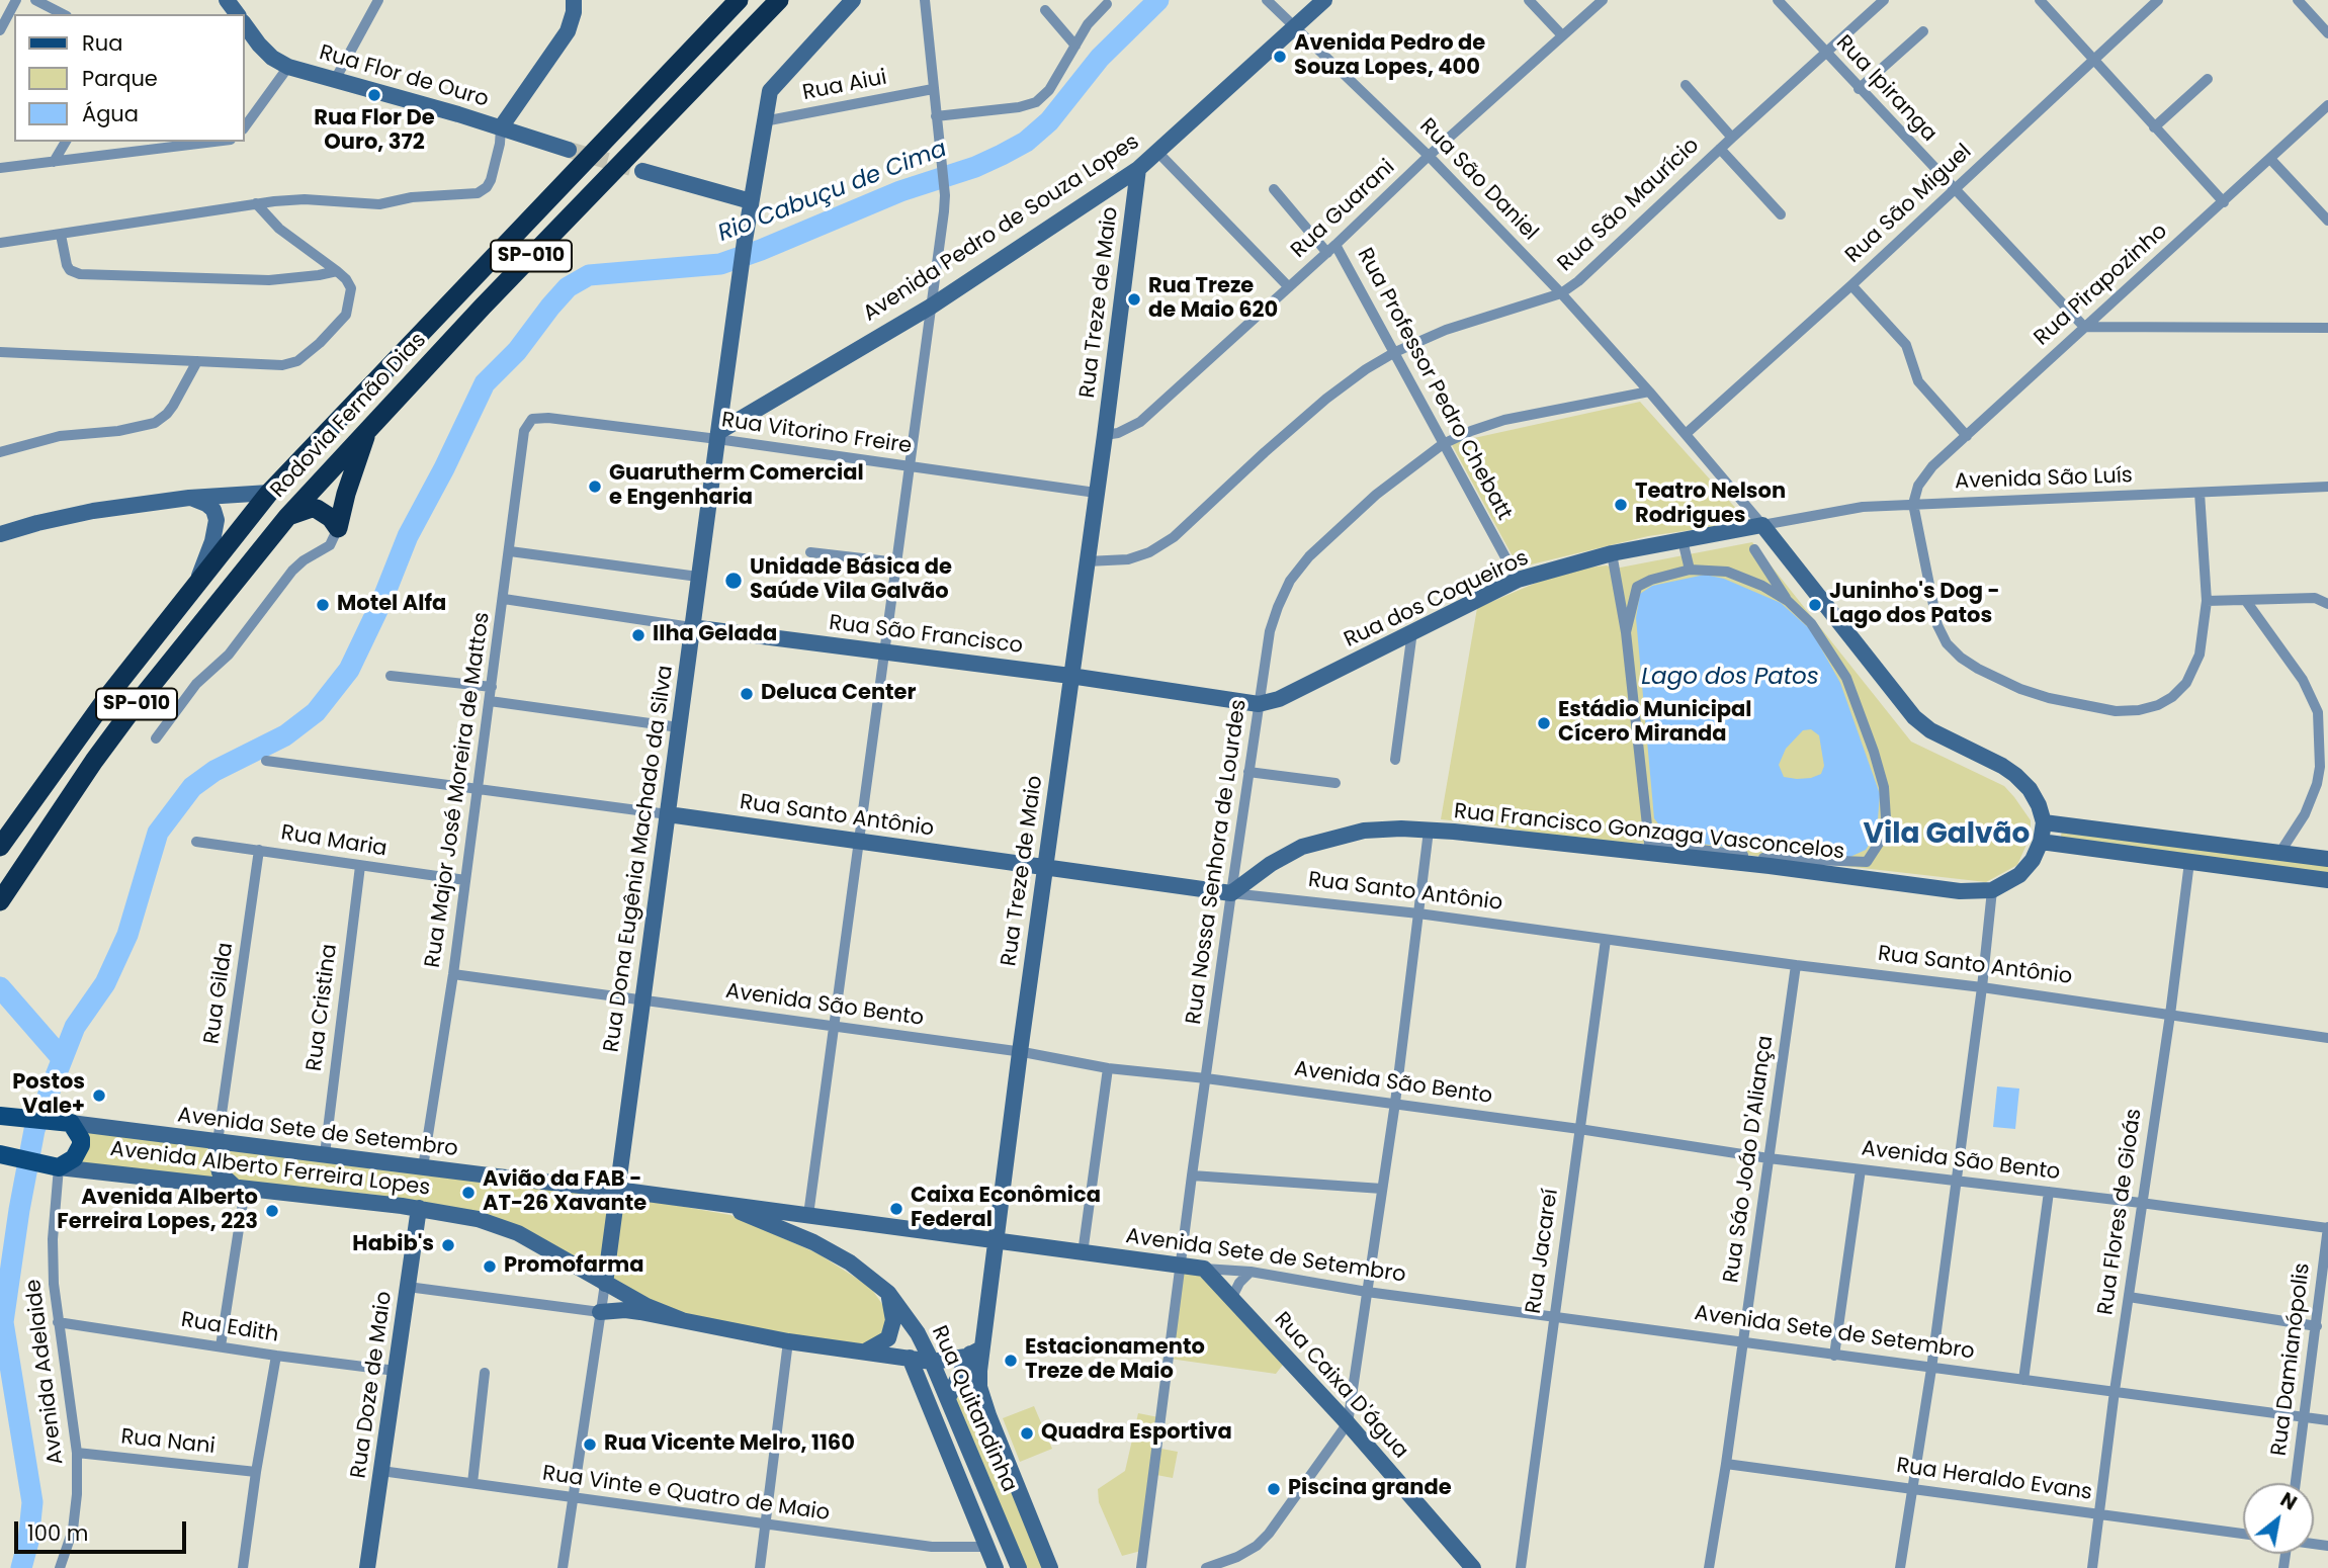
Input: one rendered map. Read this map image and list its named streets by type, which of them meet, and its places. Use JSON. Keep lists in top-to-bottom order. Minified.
{"streets":{"highway":["SP-010","Rodovia Fernão Dias"],"main road":["Avenida Alberto Ferreira Lopes"],"street":["Rua Flor de Ouro","Rua Aiui","Rua Ipiranga","Rua São Daniel","Rua São Miguel","Rua São Maurício","Rua Guarani","Avenida Pedro de Souza Lopes","Rua Pirapozinho","Rua Treze de Maio","Rua Professor Pedro Chebatt","Rua Vitorino Freire","Avenida São Luís","Rua dos Coqueiros","Rua São Francisco","Rua Major José Moreira de Mattos","Rua Santo Antônio","Rua Francisco Gonzaga Vasconcelos","Rua Maria","Rua Dona Eugênia Machado da Silva","Rua Nossa Senhora de Lourdes","Rua Gilda","Avenida São Bento","Rua Cristina","Avenida Sete de Setembro","Rua Sáo Joáo D'Aliança","Rua Flores de Gioás","Rua Jacareí","Rua Edith","Rua Damianópolis","Avenida Adelaide","Rua Doze de Maio","Rua Caixa D'água","Rua Quitandinha","Rua Nani","Rua Heraldo Evans","Rua Vinte e Quatro de Maio"]},"crossings":[["Rua Aiui","Rua Dona Eugênia Machado da Silva"],["Rua Ipiranga","Rua São Miguel"],["Rua Ipiranga","Rua São Maurício"],["Rua Ipiranga","Rua Pirapozinho"],["Rua São Daniel","Rua São Miguel"],["Rua São Daniel","Rua São Maurício"],["Rua São Daniel","Rua Guarani"],["Rua São Daniel","Avenida Pedro de Souza Lopes"],["Rua São Daniel","Avenida São Luís"],["Rua São Daniel","Rua dos Coqueiros"],["Rua São Daniel","Rua Nossa Senhora de Lourdes"],["Rua São Maurício","Rua Treze de Maio"],["Rua São Maurício","Rua Professor Pedro Chebatt"],["Rua Guarani","Rua Treze de Maio"],["Rua Guarani","Rua Professor Pedro Chebatt"],["Avenida Pedro de Souza Lopes","Rua Treze de Maio"],["Avenida Pedro de Souza Lopes","Rua Vitorino Freire"],["Avenida Pedro de Souza Lopes","Rua Dona Eugênia Machado da Silva"],["Rua Pirapozinho","Avenida São Luís"],["Rua Treze de Maio","Rua Vitorino Freire"],["Rua Treze de Maio","Rua São Francisco"],["Rua Treze de Maio","Rua Santo Antônio"],["Rua Treze de Maio","Avenida São Bento"],["Rua Treze de Maio","Avenida Sete de Setembro"],["Rua Professor Pedro Chebatt","Rua dos Coqueiros"],["Rua Professor Pedro Chebatt","Rua Nossa Senhora de Lourdes"],["Rua Vitorino Freire","Rua Major José Moreira de Mattos"],["Rua Vitorino Freire","Rua Dona Eugênia Machado da Silva"],["Avenida São Luís","Rua dos Coqueiros"],["Rua dos Coqueiros","Rua São Francisco"],["Rua dos Coqueiros","Rua Nossa Senhora de Lourdes"],["Rua São Francisco","Rua Major José Moreira de Mattos"],["Rua São Francisco","Rua Dona Eugênia Machado da Silva"],["Rua São Francisco","Rua Nossa Senhora de Lourdes"],["Rua Major José Moreira de Mattos","Rua Santo Antônio"],["Rua Major José Moreira de Mattos","Rua Maria"],["Rua Major José Moreira de Mattos","Avenida São Bento"],["Rua Major José Moreira de Mattos","Avenida Sete de Setembro"],["Rua Santo Antônio","Rua Francisco Gonzaga Vasconcelos"],["Rua Santo Antônio","Rua Dona Eugênia Machado da Silva"],["Rua Santo Antônio","Rua Nossa Senhora de Lourdes"],["Rua Santo Antônio","Rua Sáo Joáo D'Aliança"],["Rua Santo Antônio","Rua Flores de Gioás"],["Rua Santo Antônio","Rua Jacareí"],["Rua Francisco Gonzaga Vasconcelos","Rua Nossa Senhora de Lourdes"],["Rua Maria","Rua Gilda"],["Rua Maria","Rua Cristina"],["Rua Dona Eugênia Machado da Silva","Avenida São Bento"],["Rua Dona Eugênia Machado da Silva","Avenida Sete de Setembro"],["Rua Dona Eugênia Machado da Silva","Avenida Alberto Ferreira Lopes"],["Rua Nossa Senhora de Lourdes","Avenida São Bento"],["Rua Nossa Senhora de Lourdes","Avenida Sete de Setembro"],["Rua Gilda","Avenida Sete de Setembro"],["Avenida São Bento","Rua Sáo Joáo D'Aliança"],["Avenida São Bento","Rua Flores de Gioás"],["Avenida São Bento","Rua Jacareí"],["Avenida São Bento","Rua Damianópolis"],["Rua Cristina","Avenida Sete de Setembro"],["Avenida Sete de Setembro","Rua Sáo Joáo D'Aliança"],["Avenida Sete de Setembro","Rua Flores de Gioás"],["Avenida Sete de Setembro","Rua Jacareí"],["Avenida Sete de Setembro","Rua Damianópolis"],["Avenida Sete de Setembro","Rua Caixa D'água"],["Avenida Sete de Setembro","Rua Quitandinha"],["Rua Sáo Joáo D'Aliança","Rua Heraldo Evans"],["Avenida Alberto Ferreira Lopes","Avenida Adelaide"],["Avenida Alberto Ferreira Lopes","Rua Doze de Maio"],["Rua Flores de Gioás","Rua Heraldo Evans"],["Rua Edith","Avenida Adelaide"],["Rua Edith","Rua Doze de Maio"],["Avenida Adelaide","Rua Nani"],["Rua Doze de Maio","Rua Vinte e Quatro de Maio"],["Rua Quitandinha","Rua Vinte e Quatro de Maio"]],"districts":["Vila Galvão"],"water":["Rio Cabuçu de Cima","Lago dos Patos"],"places":["Avenida Pedro de Souza Lopes, 400","Rua Flor De Ouro, 372","Rua Treze de Maio 620","Guarutherm Comercial e Engenharia","Teatro Nelson Rodrigues","Unidade Básica de Saúde Vila Galvão","Motel Alfa","Juninho's Dog - Lago dos Patos","Ilha Gelada","Deluca Center","Estádio Municipal Cícero Miranda","Postos Vale+","Avião da FAB - AT-26 Xavante","Caixa Econômica Federal","Avenida Alberto Ferreira Lopes, 223","Habib's","Promofarma","Estacionamento Treze de Maio","Quadra Esportiva","Rua Vicente Melro, 1160","Piscina grande"],"legend":["Rua","Parque","Água"],"scale_bar":"100 m","north":"top right"}
